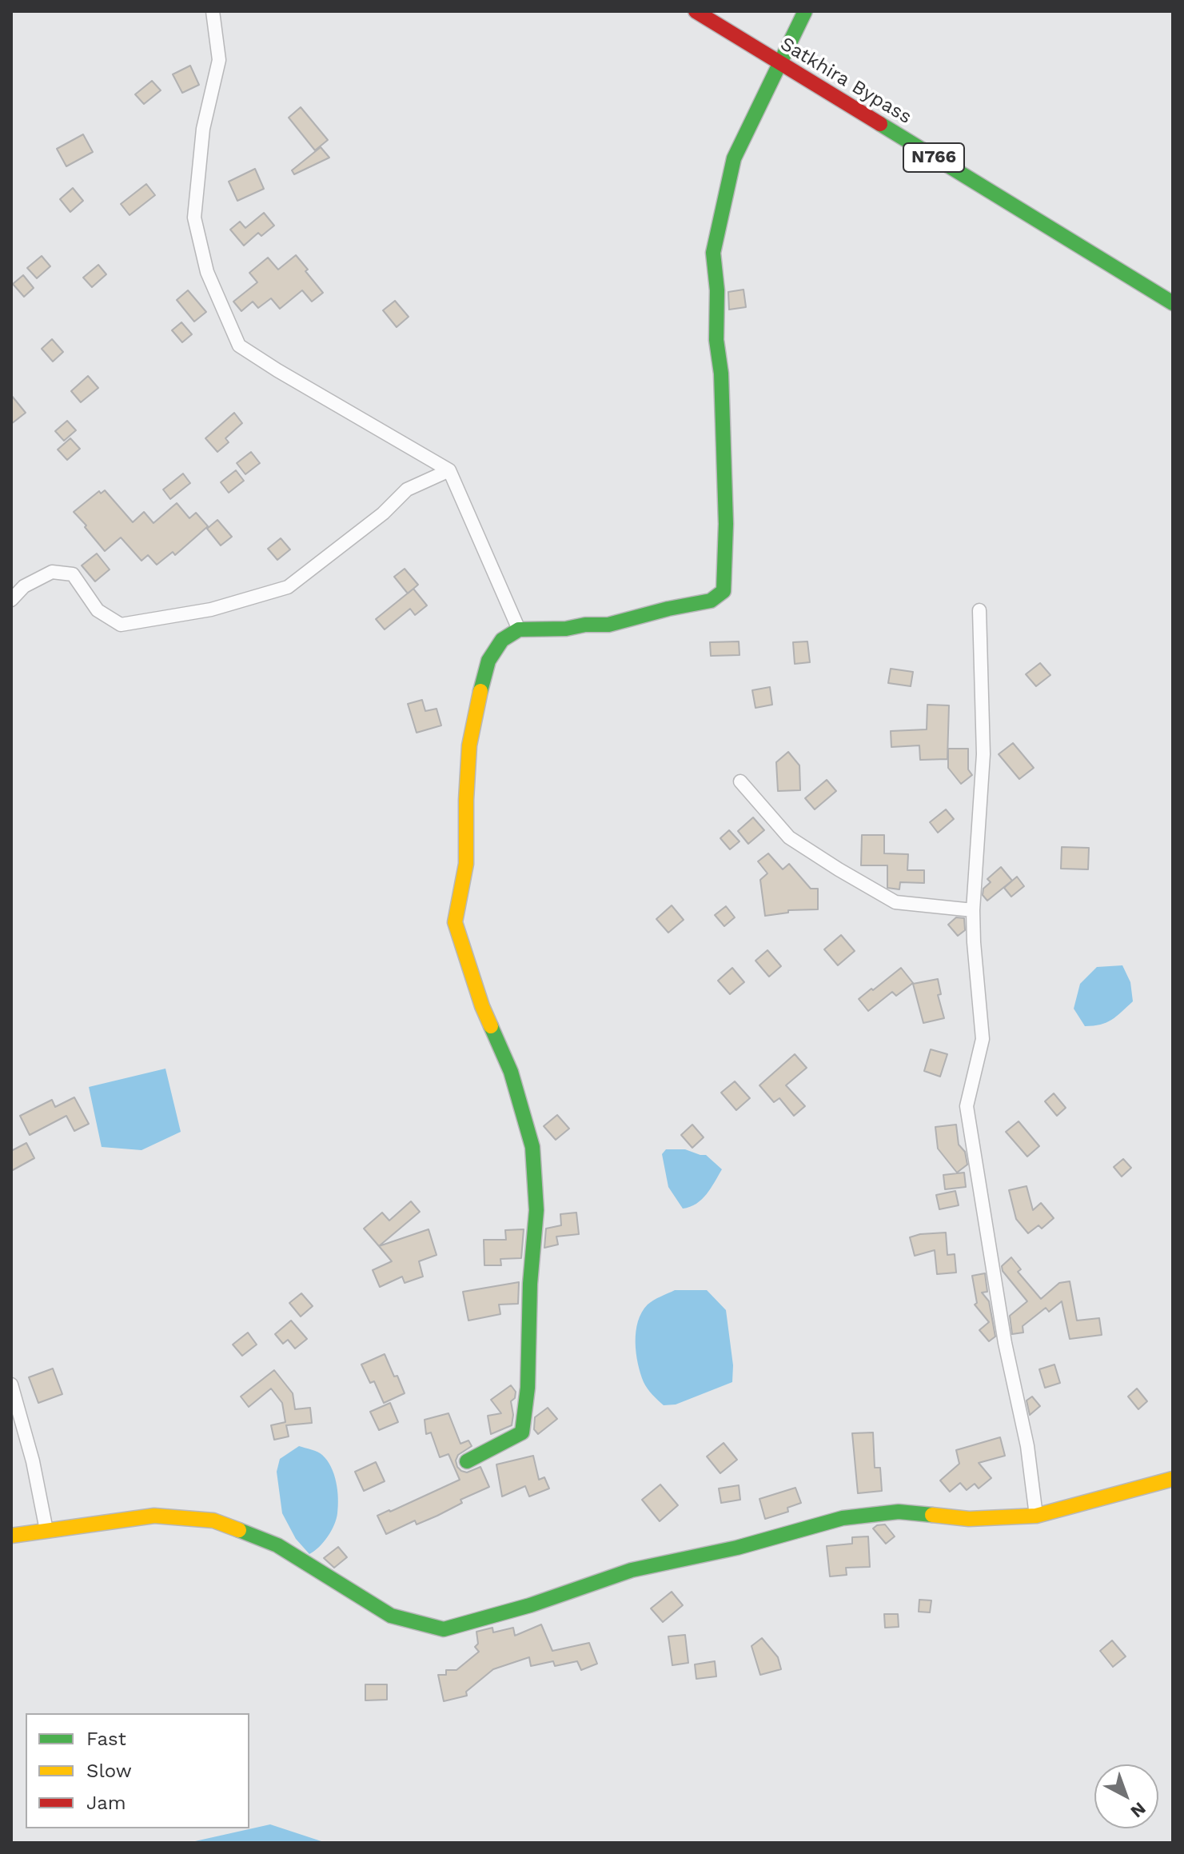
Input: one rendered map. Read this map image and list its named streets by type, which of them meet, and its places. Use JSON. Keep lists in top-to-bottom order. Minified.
{"streets":{"main road":["Satkhira Bypass","N766"]},"legend":["Fast","Slow","Jam"],"north":"bottom right"}
